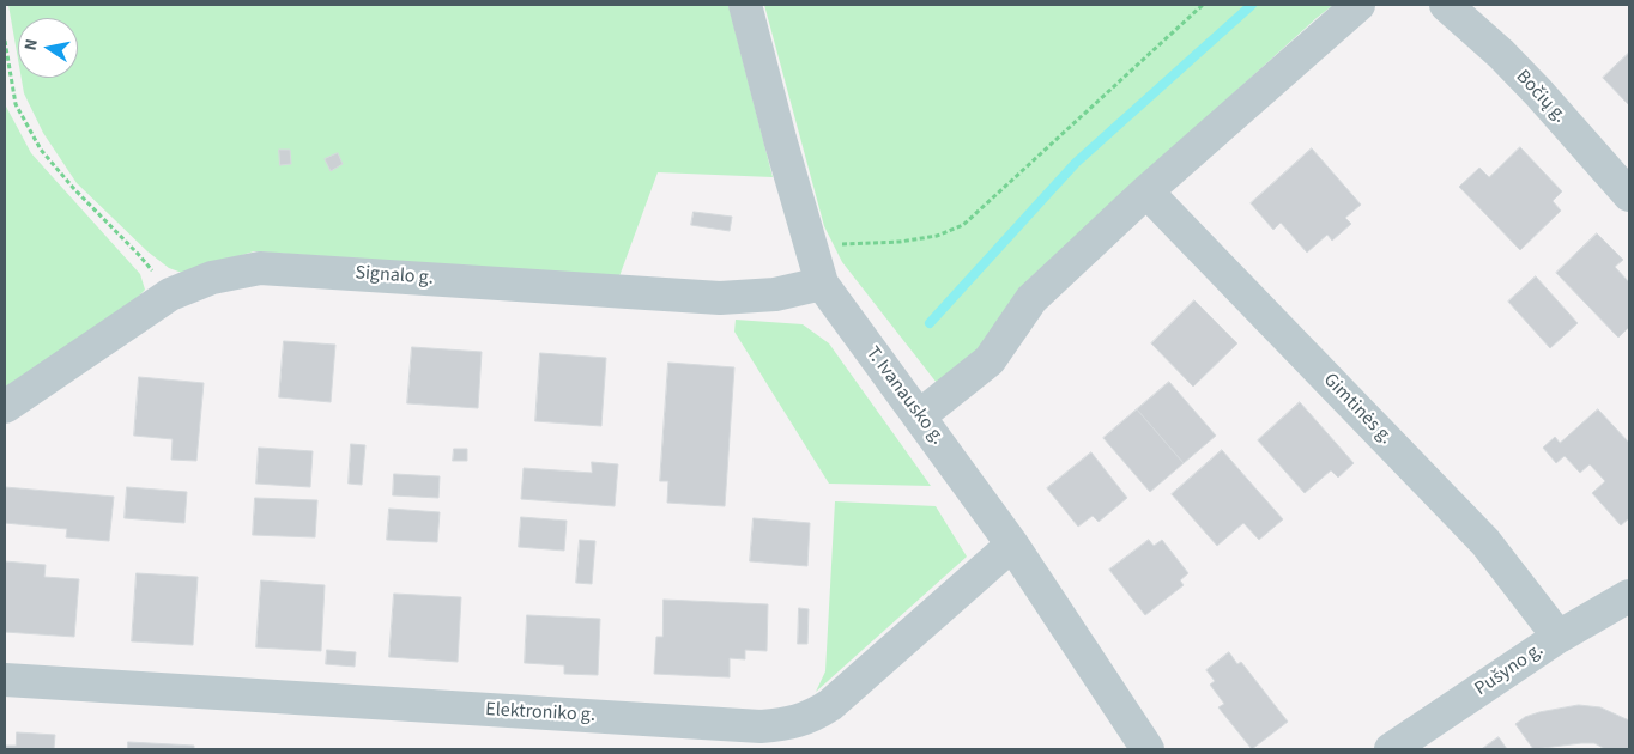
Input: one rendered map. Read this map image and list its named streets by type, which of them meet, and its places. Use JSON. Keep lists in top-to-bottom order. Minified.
{"streets":{"street":["Bočių g.","Signalo g.","T. Ivanausko g.","Gimtinės g.","Pušyno g.","Elektroniko g."]},"crossings":[["Signalo g.","T. Ivanausko g."],["T. Ivanausko g.","Elektroniko g."],["Gimtinės g.","Pušyno g."]],"north":"left"}
